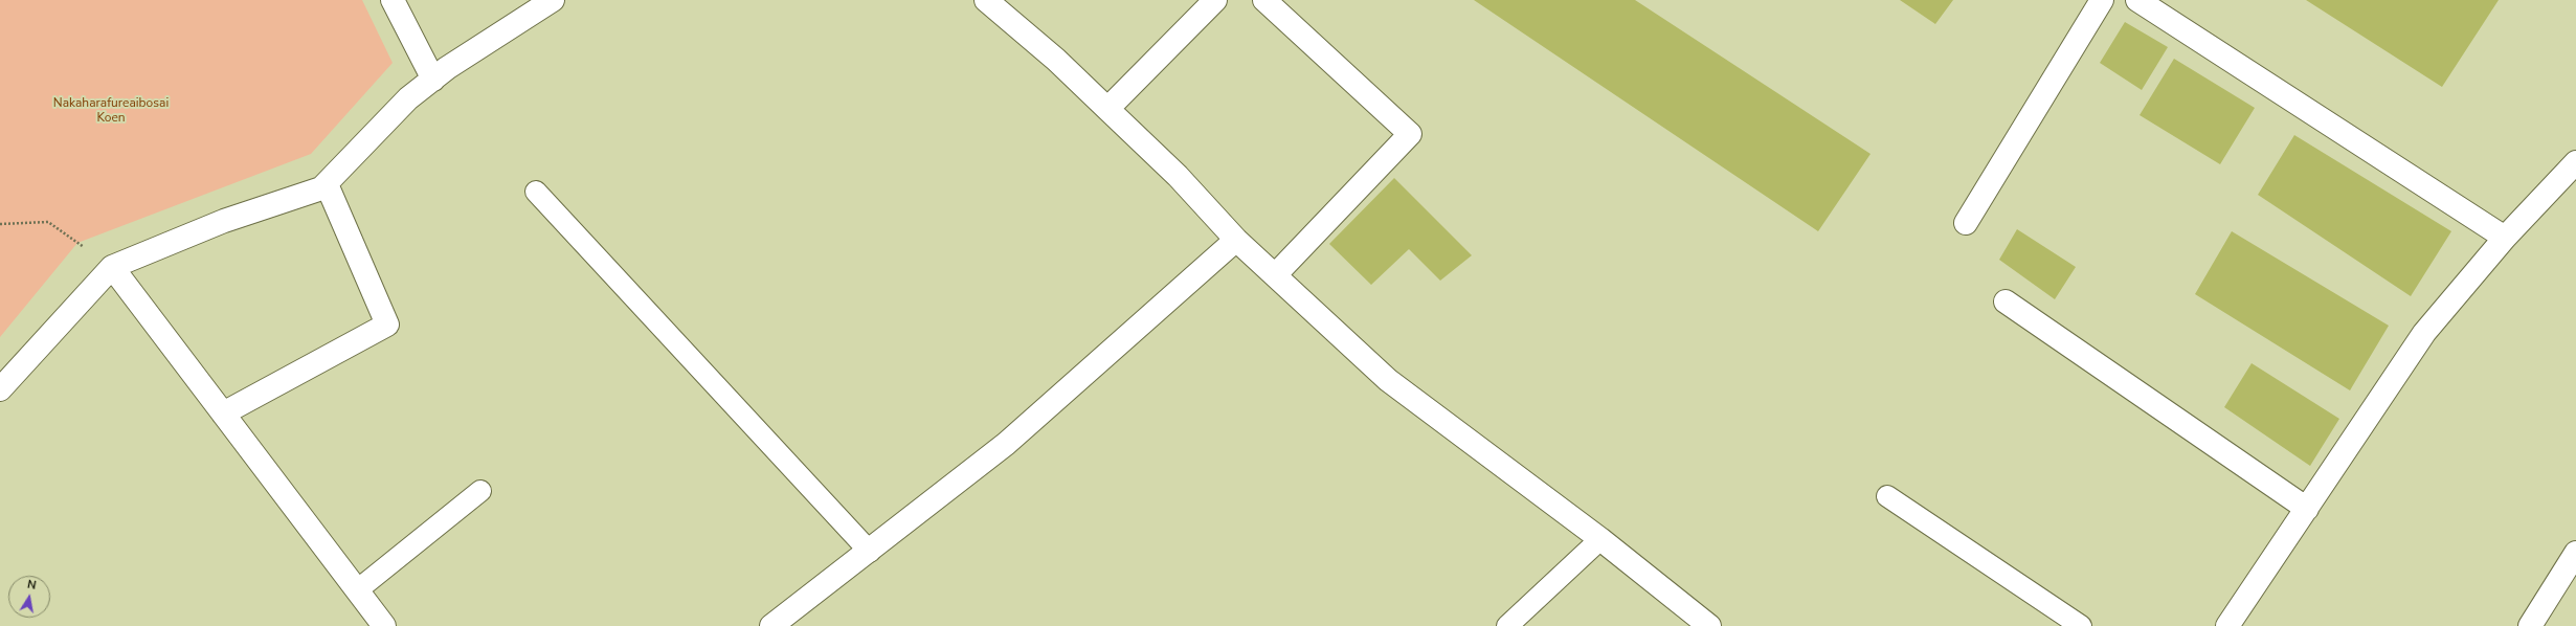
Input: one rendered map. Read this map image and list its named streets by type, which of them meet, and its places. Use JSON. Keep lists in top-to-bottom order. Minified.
{"parks":["Nakaharafureaibosai Koen"],"north":"top"}
